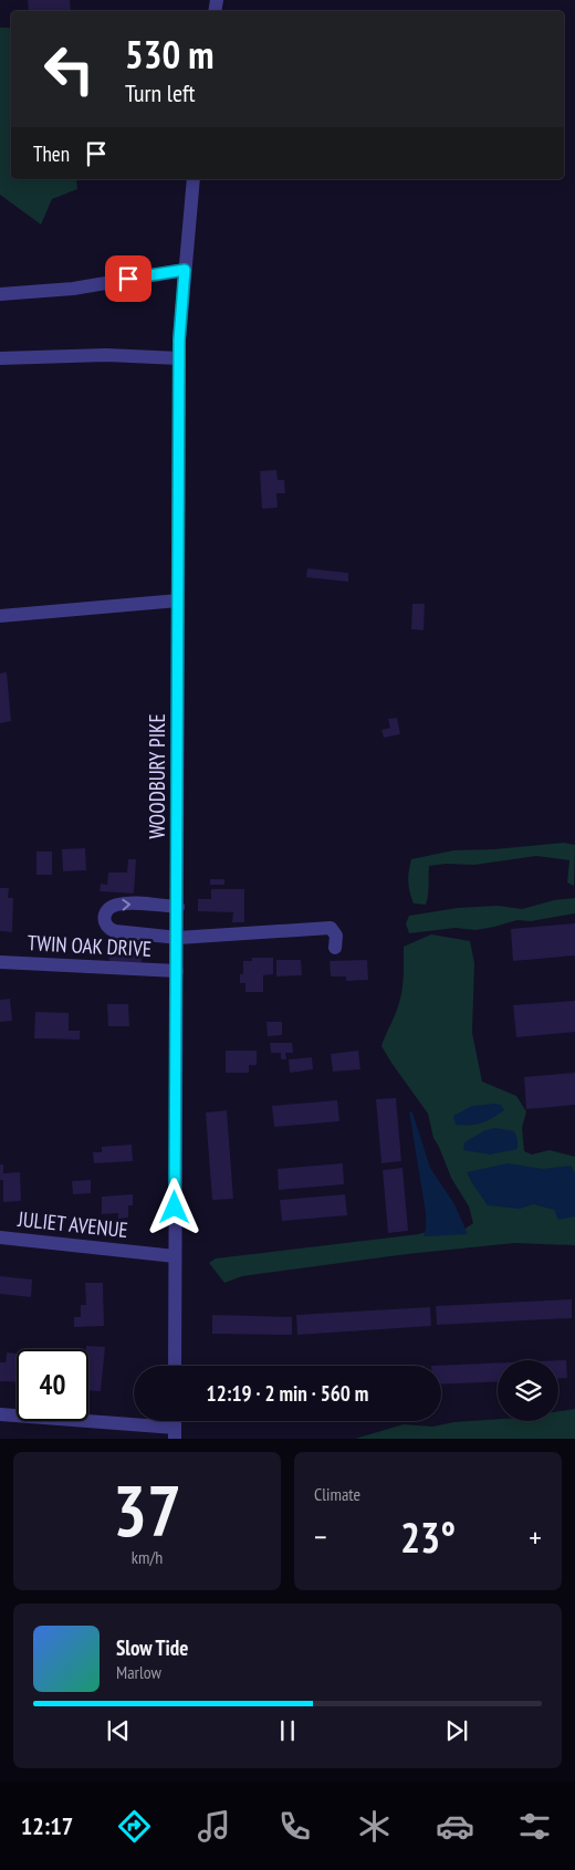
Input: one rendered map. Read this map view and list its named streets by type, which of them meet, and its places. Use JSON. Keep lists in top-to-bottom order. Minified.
{"streets":{"street":["WOODBURY PIKE","TWIN OAK DRIVE","JULIET AVENUE"]},"crossings":[["WOODBURY PIKE","TWIN OAK DRIVE"],["WOODBURY PIKE","JULIET AVENUE"]],"page":{"turn":["530 m","Turn left"],"then":"Then","limit":"40","trip":"12:19 · 2 min · 560 m","tile":[["37","km/h"],"Climate"],"heat":["−","23°","+"],"song":["Slow Tide","Marlow"],"tabs":"12:17"}}
